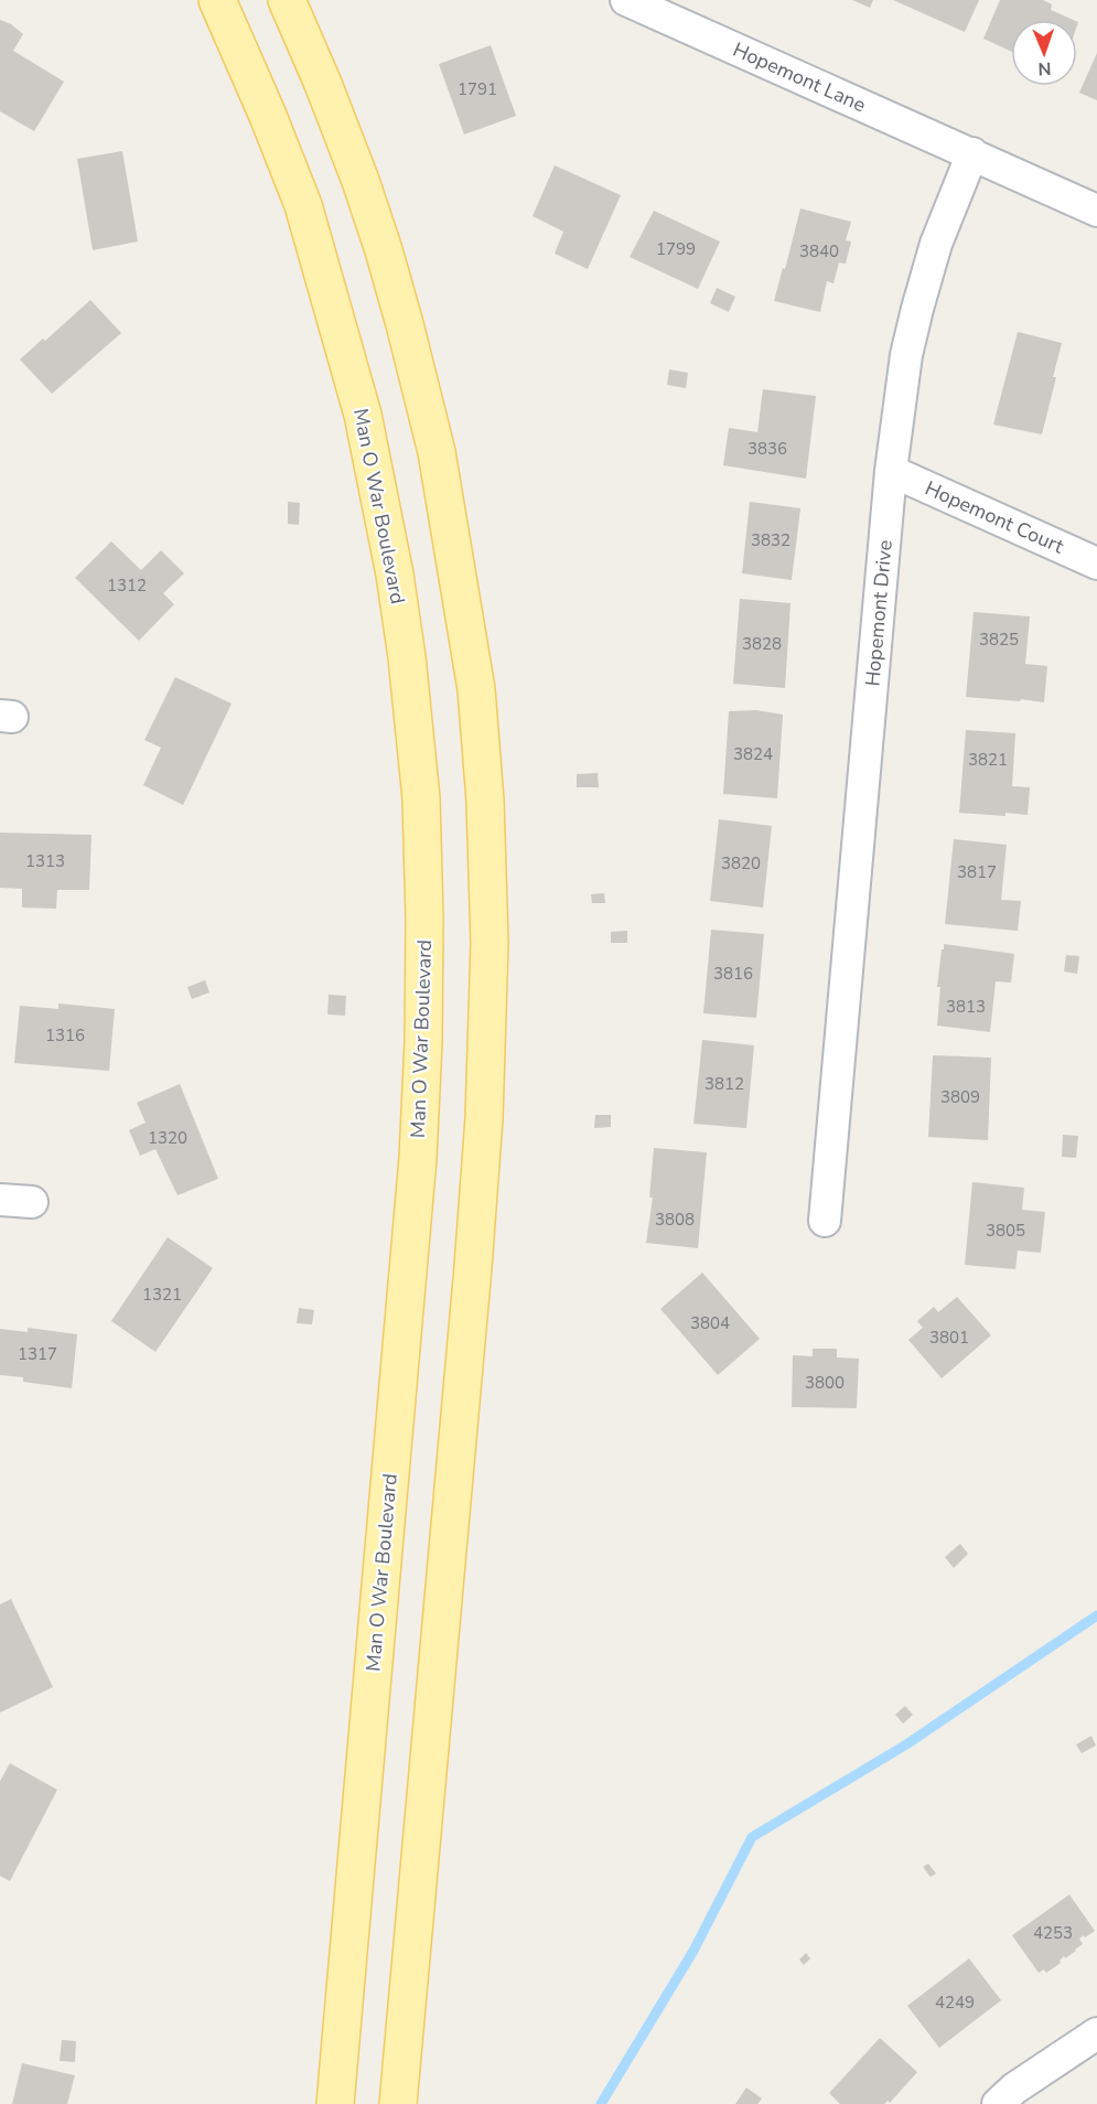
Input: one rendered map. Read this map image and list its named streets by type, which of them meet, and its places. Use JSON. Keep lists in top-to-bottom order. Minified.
{"streets":{"main road":["Man O War Boulevard"],"street":["Hopemont Lane","Hopemont Court","Hopemont Drive"]},"crossings":[["Hopemont Lane","Hopemont Drive"],["Hopemont Court","Hopemont Drive"]],"house_numbers":["1791","1799","3840","3836","3832","1312","3825","3828","3824","3821","1313","3820","3817","3816","3813","1316","3812","3809","1320","3808","3805","1321","3804","3801","1317","3800","4253","4249"],"north":"bottom"}
